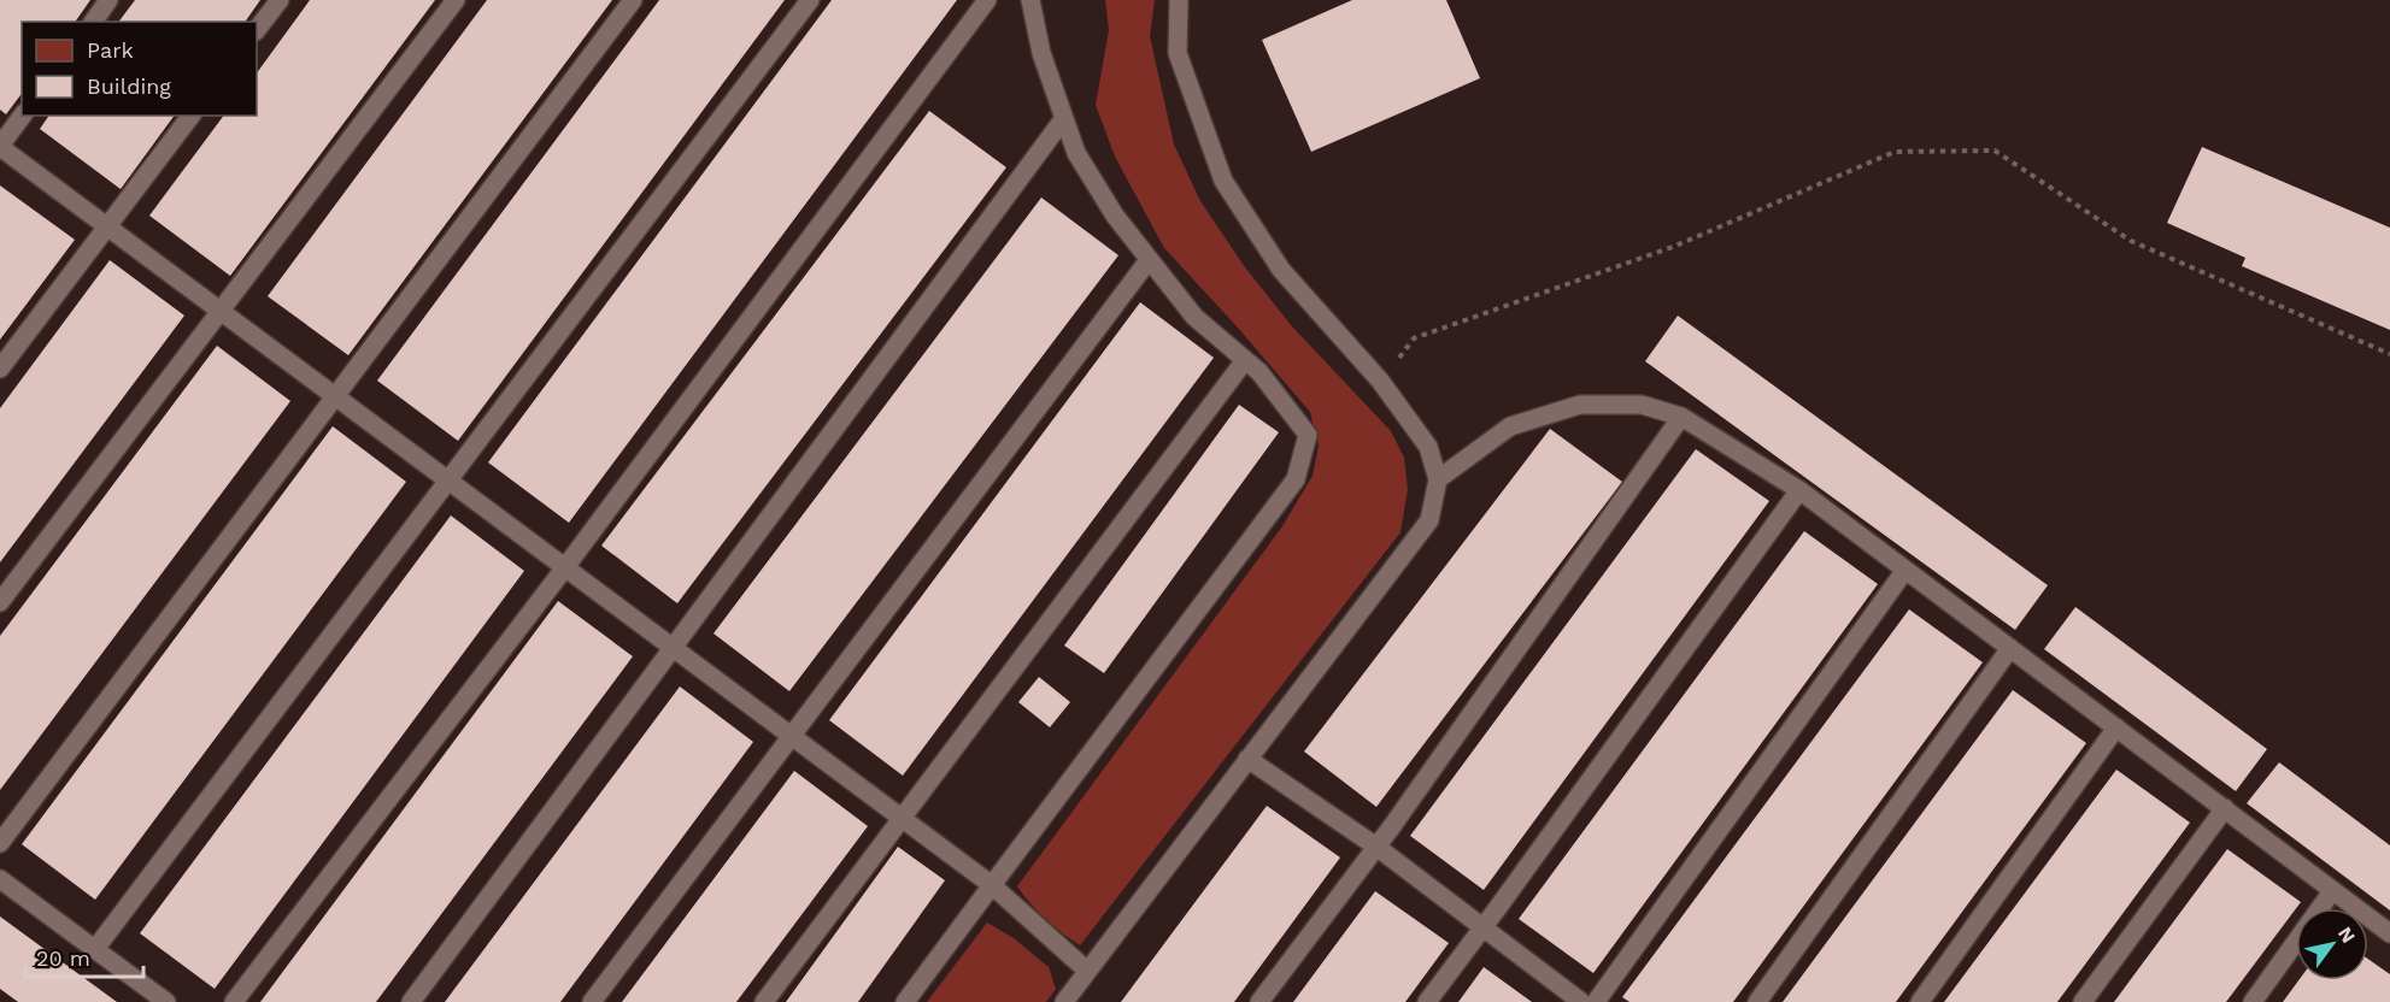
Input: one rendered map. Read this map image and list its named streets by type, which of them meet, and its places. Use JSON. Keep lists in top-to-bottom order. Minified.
{"legend":["Park","Building"],"scale_bar":"20 m","north":"top right"}
